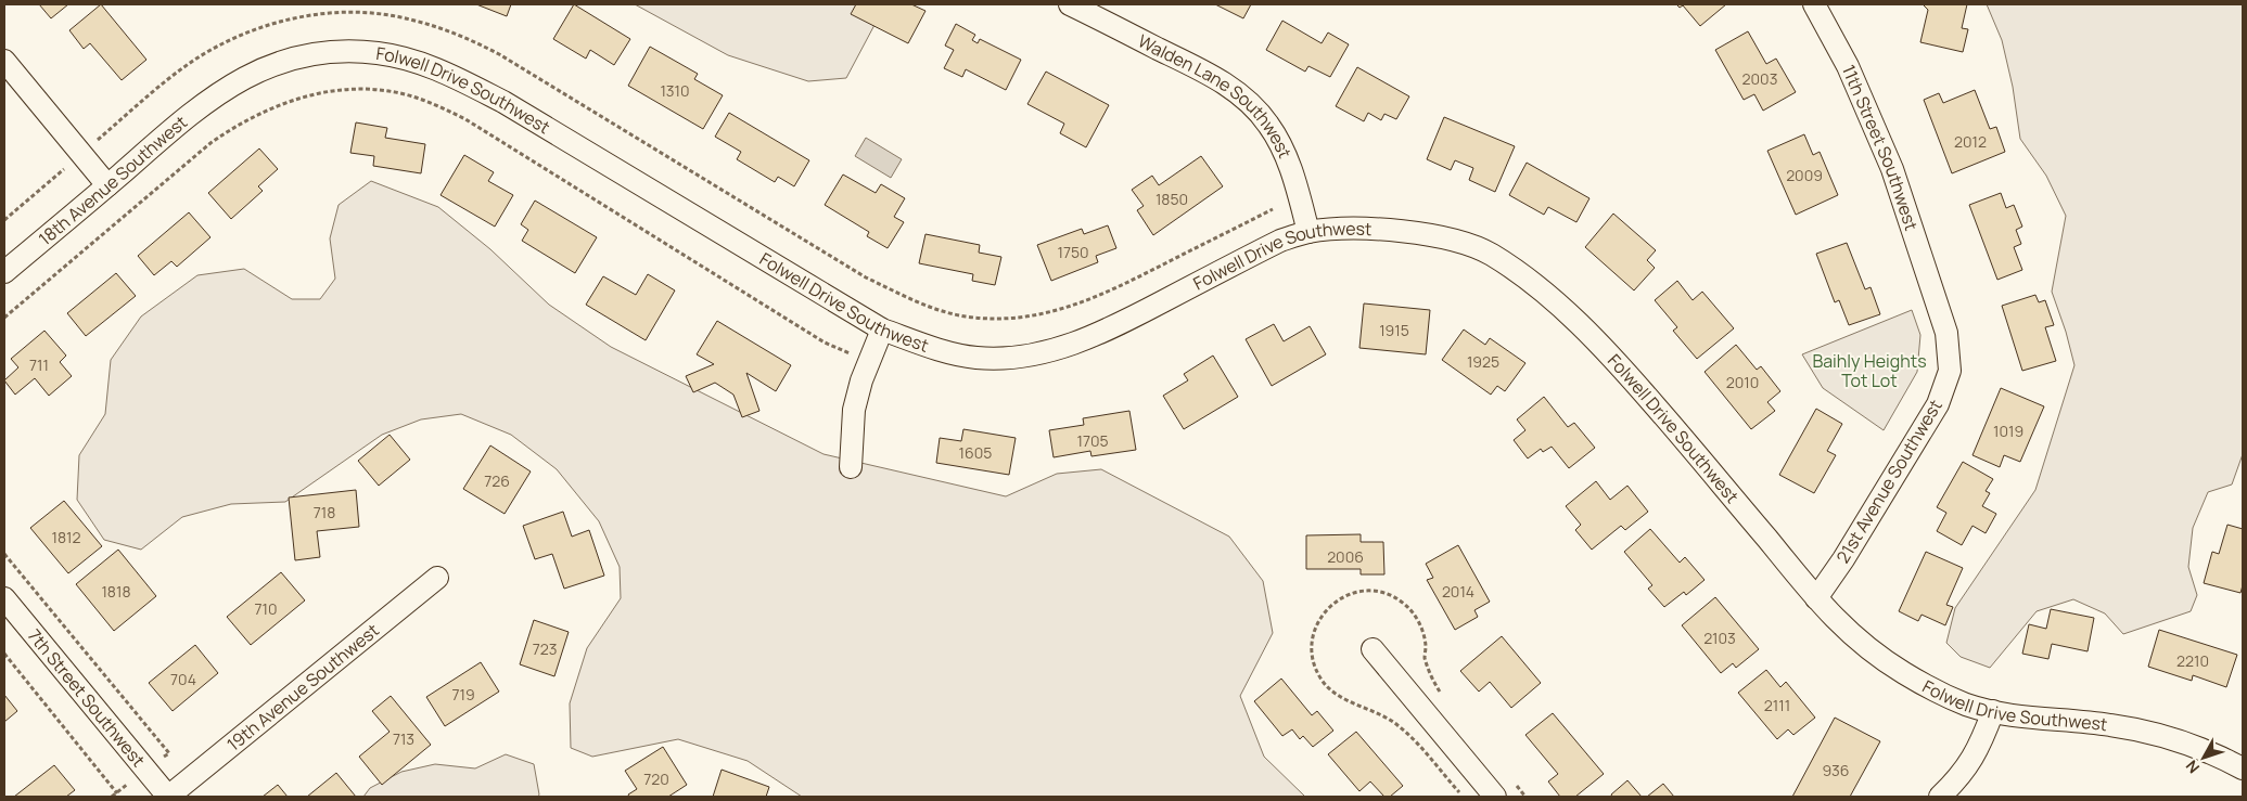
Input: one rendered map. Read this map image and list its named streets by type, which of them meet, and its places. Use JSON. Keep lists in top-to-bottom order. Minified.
{"streets":{"street":["Folwell Drive Southwest","Walden Lane Southwest","11th Street Southwest","18th Avenue Southwest","21st Avenue Southwest","19th Avenue Southwest","7th Street Southwest"]},"crossings":[["Folwell Drive Southwest","Walden Lane Southwest"],["Folwell Drive Southwest","18th Avenue Southwest"],["Folwell Drive Southwest","21st Avenue Southwest"],["11th Street Southwest","21st Avenue Southwest"],["19th Avenue Southwest","7th Street Southwest"]],"parks":["Baihly Heights Tot Lot"],"house_numbers":["2003","1310","2012","2009","1850","1750","1915","1925","711","2010","1019","1705","1605","726","718","1812","2006","1818","2014","710","2103","723","2210","704","719","2111","713","936","720"],"north":"bottom left"}
